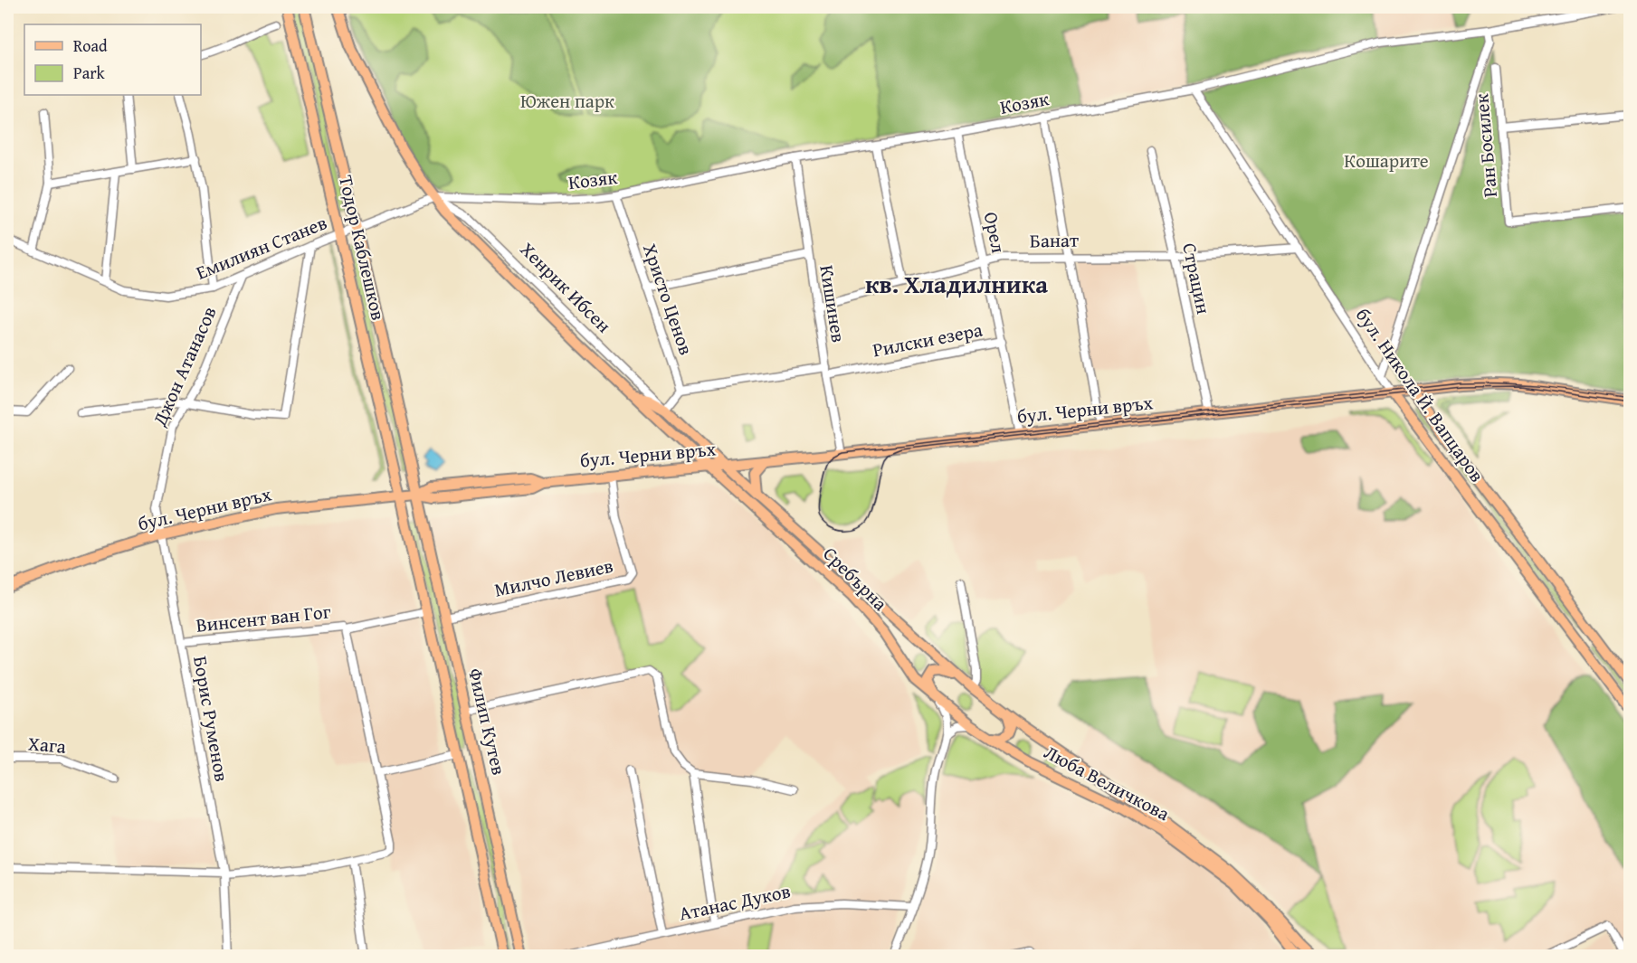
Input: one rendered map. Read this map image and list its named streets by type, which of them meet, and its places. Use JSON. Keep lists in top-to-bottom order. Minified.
{"streets":{"main road":["Тодор Каблешков","Хенрик Ибсен","бул. Никола Й. Вапцаров","бул. Черни връх","Сребърна","Филип Кутев","Люба Величкова"],"street":["Козяк","Ран Босилек","Орел","Банат","Емилиян Станев","Страцин","Христо Ценов","Кишинев","Рилски езера","Джон Атанасов","Милчо Левиев","Винсент ван Гог","Борис Руменов","Хага","Атанас Дуков"]},"crossings":[["Козяк","Орел"],["Козяк","Емилиян Станев"],["Козяк","Хенрик Ибсен"],["Козяк","Христо Ценов"],["Козяк","Кишинев"],["Козяк","бул. Никола Й. Вапцаров"],["Орел","Банат"],["Орел","Рилски езера"],["Орел","бул. Черни връх"],["Банат","Страцин"],["Банат","Кишинев"],["Банат","бул. Никола Й. Вапцаров"],["Емилиян Станев","Тодор Каблешков"],["Емилиян Станев","Хенрик Ибсен"],["Емилиян Станев","Джон Атанасов"],["Тодор Каблешков","бул. Черни връх"],["Тодор Каблешков","Филип Кутев"],["Страцин","бул. Черни връх"],["Хенрик Ибсен","бул. Черни връх"],["Хенрик Ибсен","Сребърна"],["Христо Ценов","Рилски езера"],["Кишинев","Рилски езера"],["Кишинев","бул. Черни връх"],["Джон Атанасов","бул. Черни връх"],["Джон Атанасов","Борис Руменов"],["бул. Никола Й. Вапцаров","бул. Черни връх"],["бул. Черни връх","Милчо Левиев"],["бул. Черни връх","Сребърна"],["бул. Черни връх","Борис Руменов"],["бул. Черни връх","Филип Кутев"],["Милчо Левиев","Филип Кутев"],["Сребърна","Люба Величкова"],["Сребърна","Атанас Дуков"],["Винсент ван Гог","Борис Руменов"]],"districts":["кв. Хладилника"],"parks":["Южен парк","Кошарите"],"legend":["Road","Park"]}
